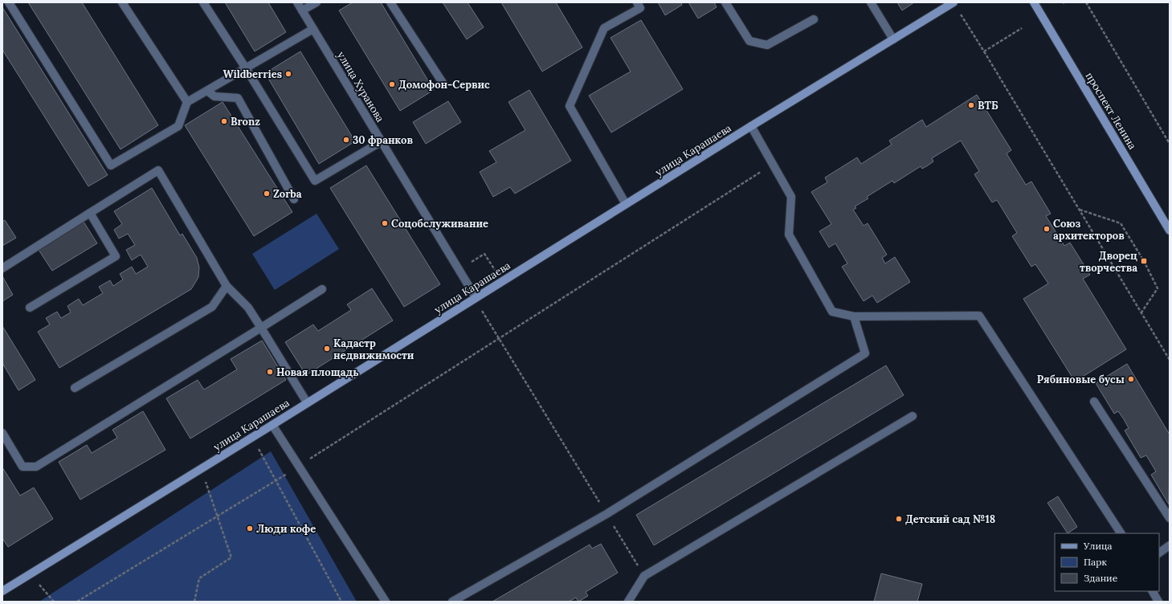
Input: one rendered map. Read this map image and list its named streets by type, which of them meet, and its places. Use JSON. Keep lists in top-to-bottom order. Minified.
{"streets":{"street":["улица Хуранова","проспект Ленина","улица Карашаева"]},"crossings":[["улица Хуранова","улица Карашаева"]],"places":{"other":["Wildberries","Домофон-Сервис","ВТБ","Bronz","30 франков","Zorba","Соцобслуживание","Союз архитекторов","Кадастр недвижимости","Новая площадь","Рябиновые бусы","Детский сад №18","Люди кофе"],"transit":["Дворец творчества"]},"legend":["Улица","Парк","Здание"]}
